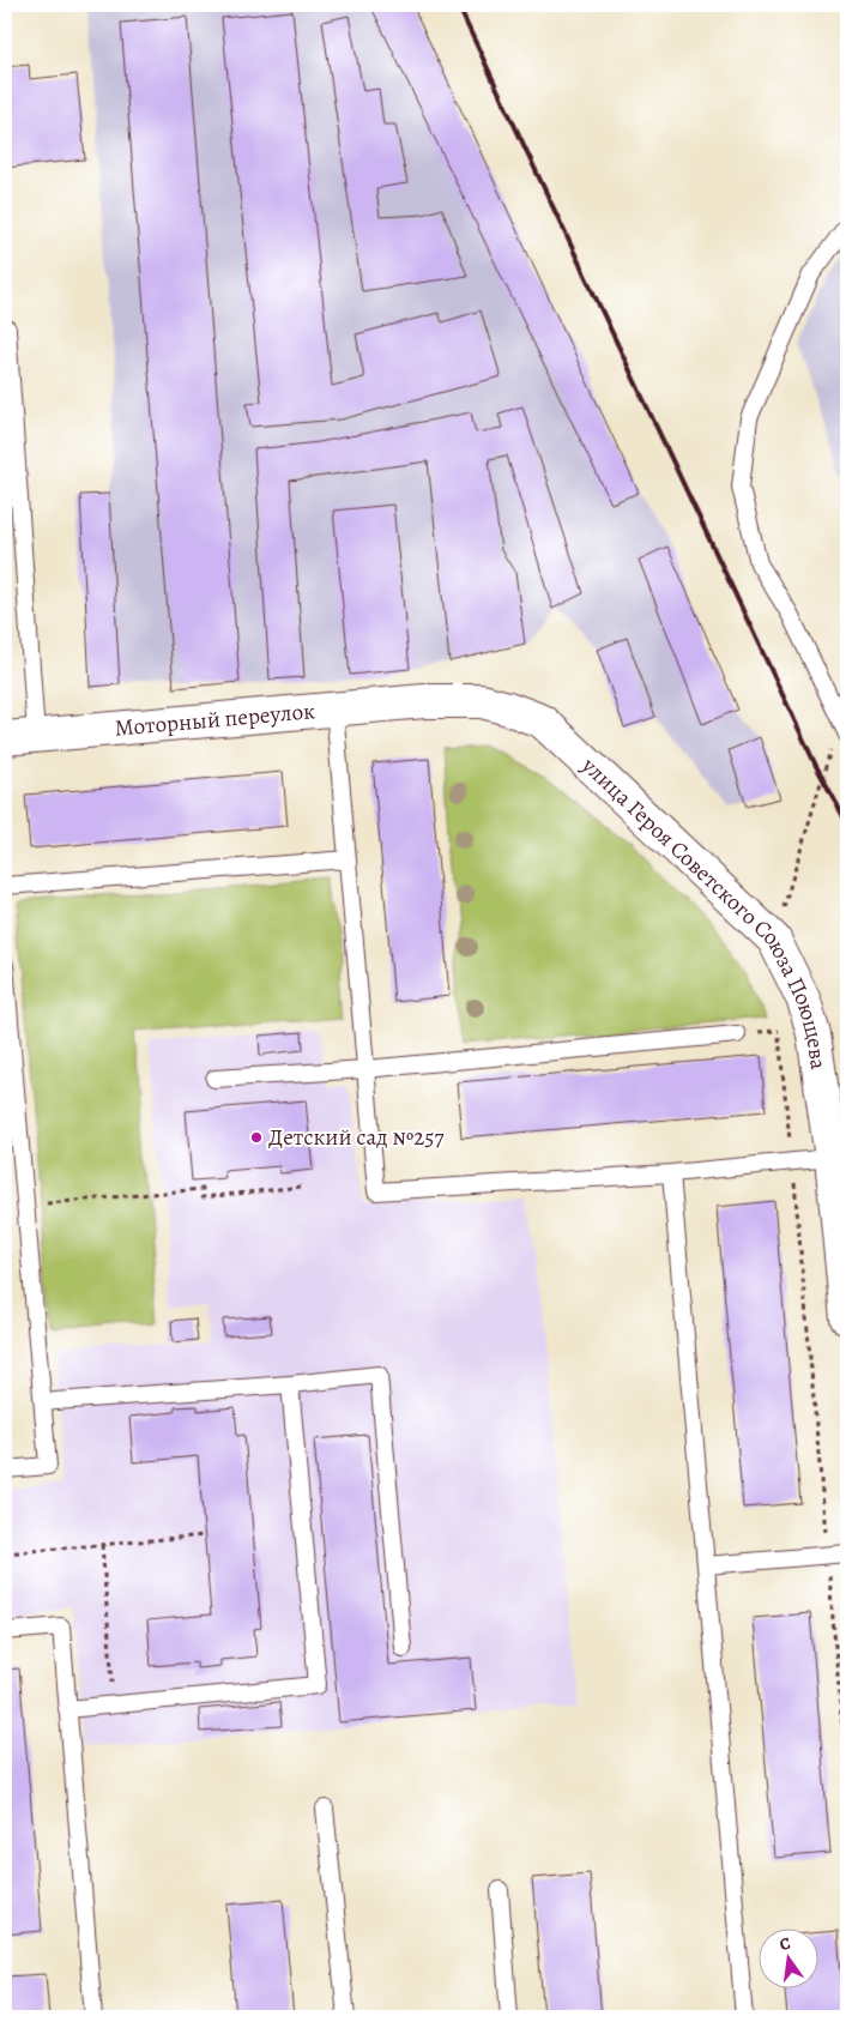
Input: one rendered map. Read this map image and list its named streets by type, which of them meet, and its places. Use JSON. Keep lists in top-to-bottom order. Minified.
{"streets":{"street":["Моторный переулок","улица Героя Советского Союза Поющева"]},"crossings":[["Моторный переулок","улица Героя Советского Союза Поющева"]],"places":["Детский сад №257"],"north":"top"}
